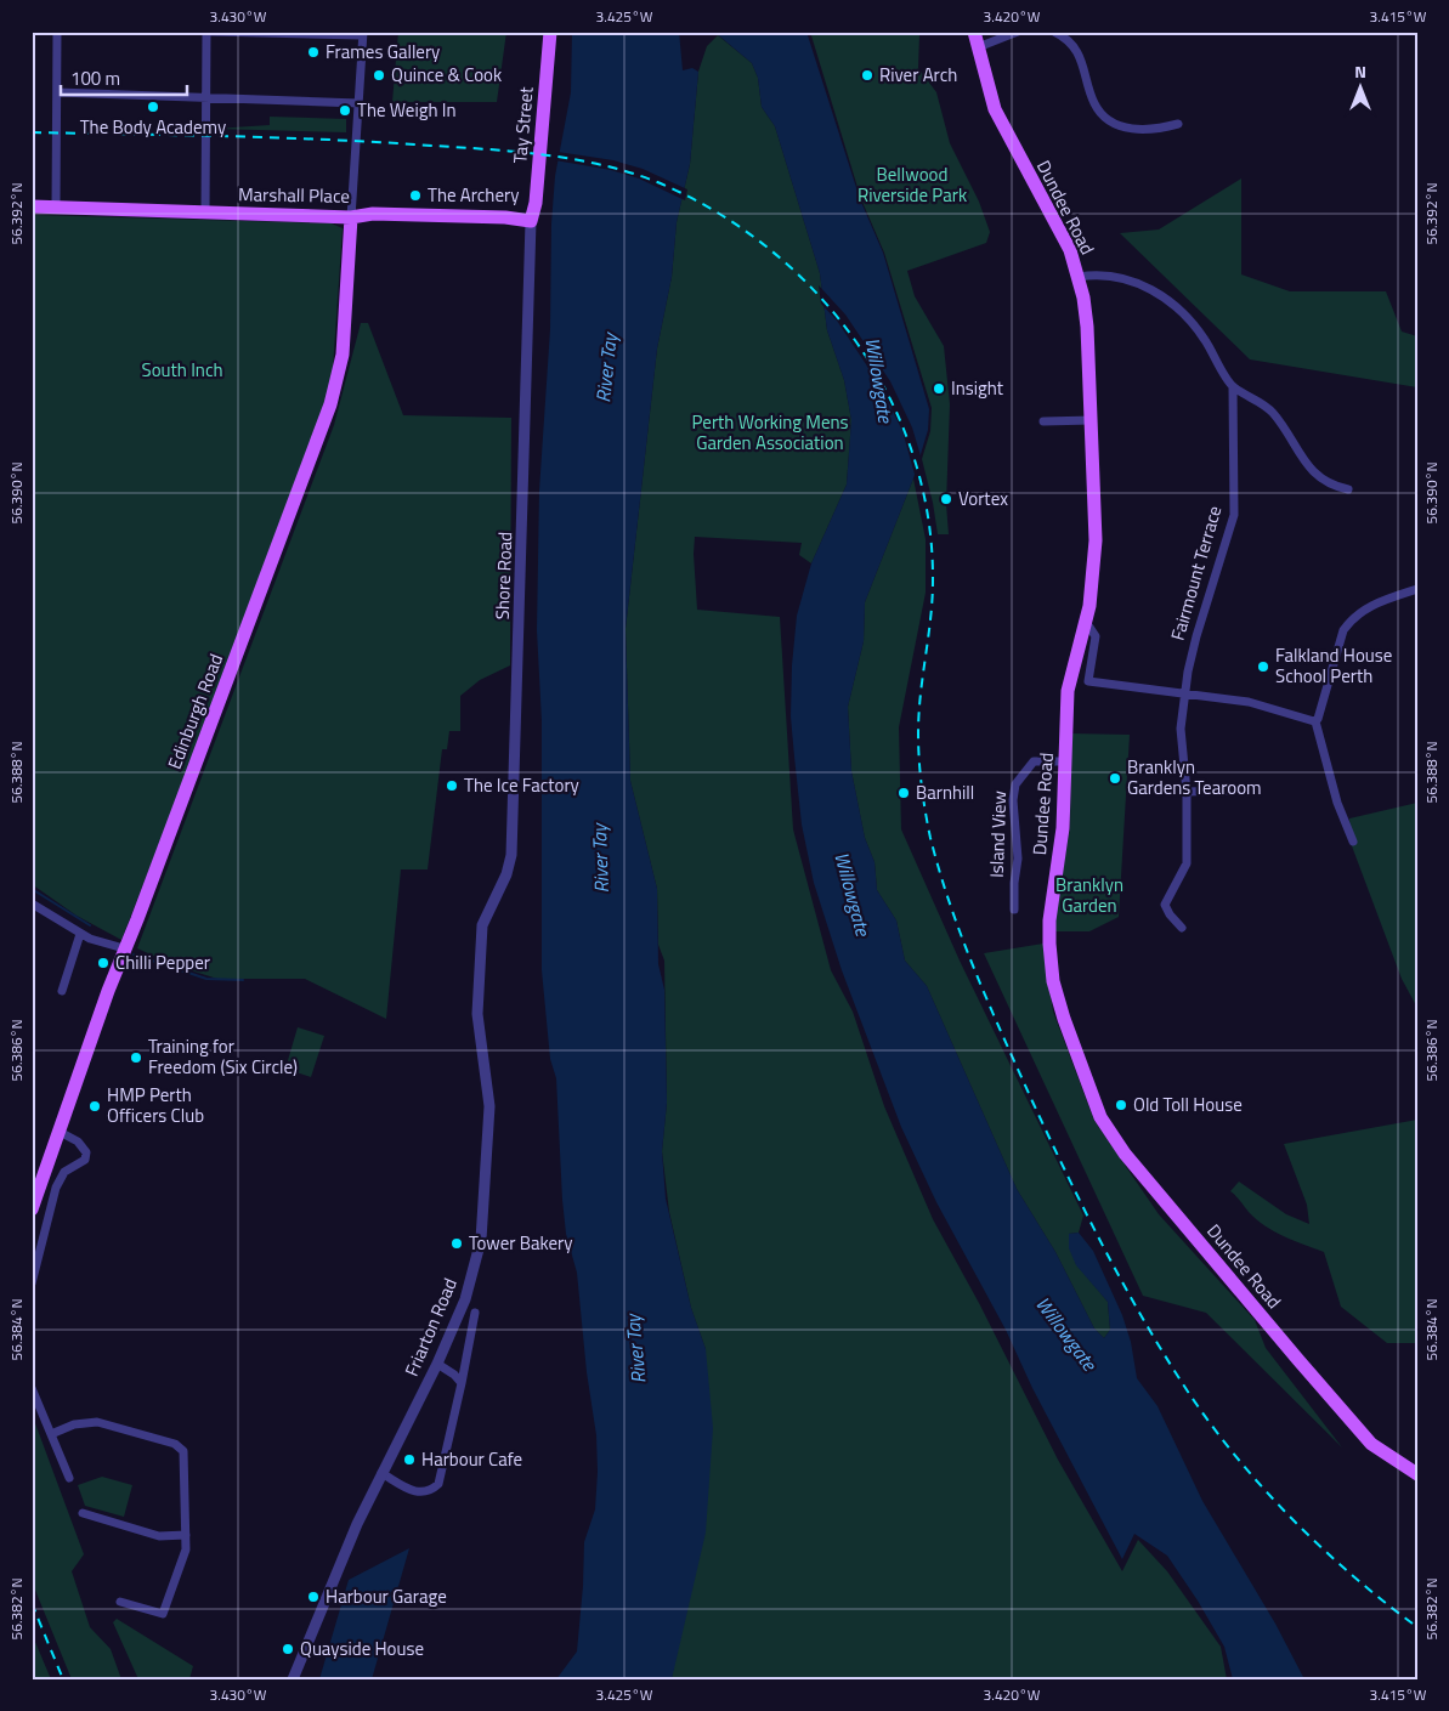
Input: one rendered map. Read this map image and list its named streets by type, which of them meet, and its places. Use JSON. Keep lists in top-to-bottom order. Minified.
{"streets":{"main road":["Tay Street","Marshall Place","Dundee Road","Edinburgh Road"],"street":["Fairmount Terrace","Shore Road","Island View","Friarton Road"]},"crossings":[["Tay Street","Marshall Place"],["Tay Street","Shore Road"],["Marshall Place","Shore Road"],["Marshall Place","Edinburgh Road"],["Dundee Road","Island View"],["Shore Road","Friarton Road"]],"water":["River Tay","Willowgate"],"parks":["Bellwood Riverside Park","South Inch","Perth Working Mens Garden Association","Branklyn Garden"],"places":["Frames Gallery","Quince & Cook","River Arch","The Body Academy","The Weigh In","The Archery","Insight","Vortex","Falkland House School Perth","Branklyn Gardens Tearoom","The Ice Factory","Barnhill","Chilli Pepper","Training for Freedom (Six Circle)","Old Toll House","HMP Perth Officers Club","Tower Bakery","Harbour Cafe","Harbour Garage","Quayside House"],"scale_bar":"100 m","north":"top","coordinates":["3.430°W","3.425°W","3.420°W","3.415°W","56.392°N","56.390°N","56.388°N","56.386°N","56.384°N","56.382°N"]}
